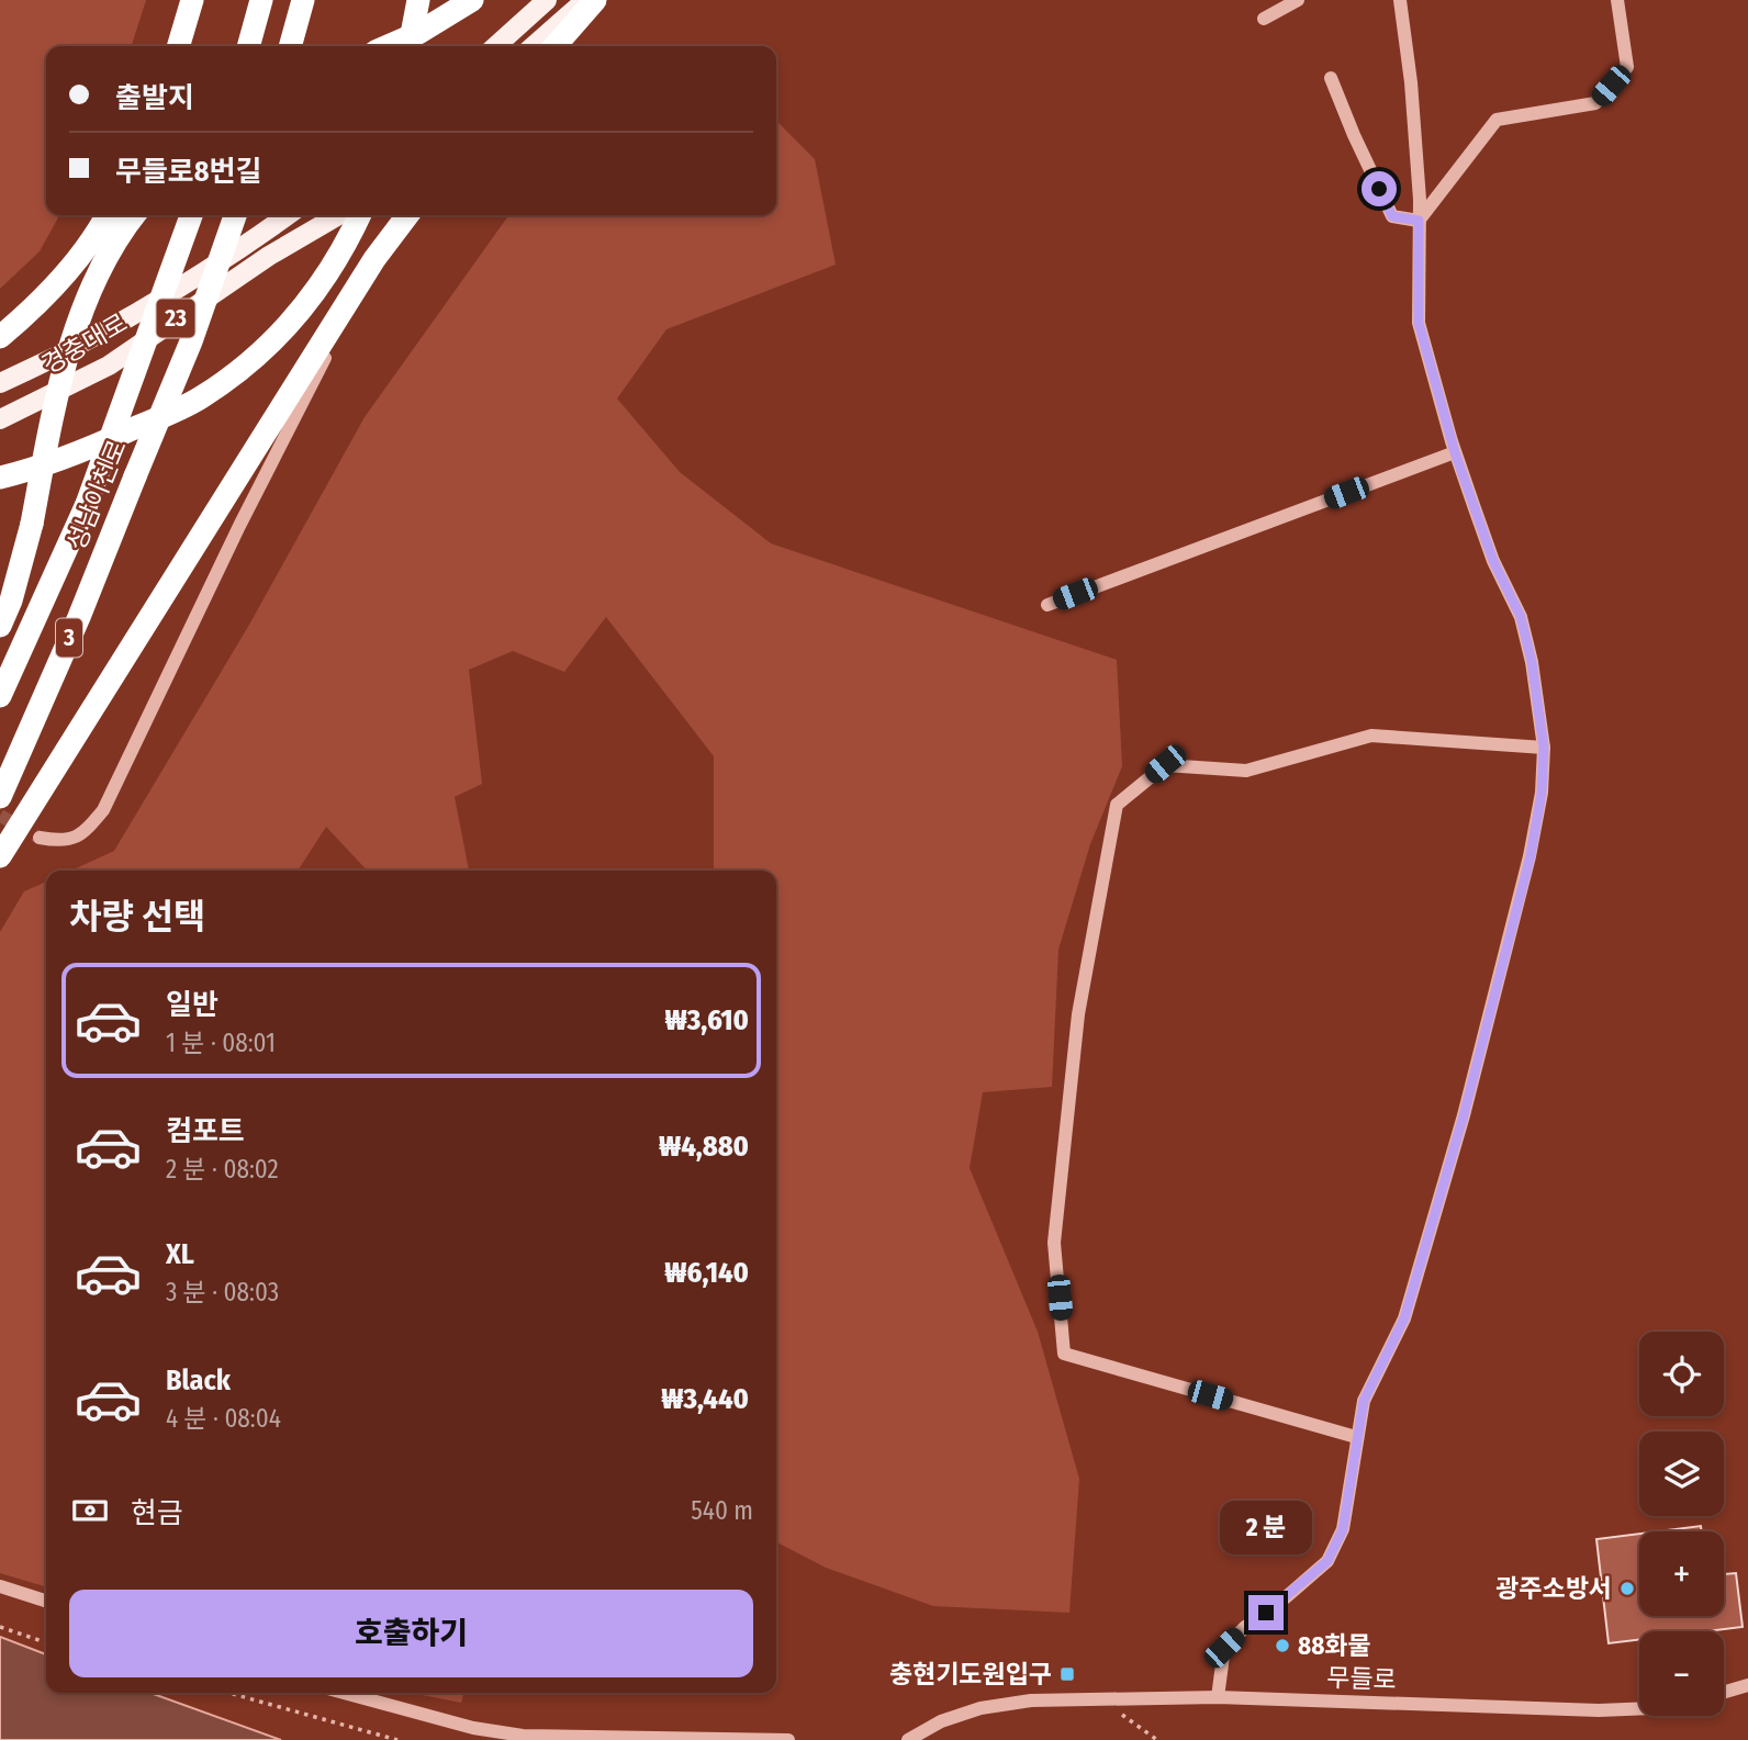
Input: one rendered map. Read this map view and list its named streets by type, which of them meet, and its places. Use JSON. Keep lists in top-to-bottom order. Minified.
{"streets":{"highway":["성남이천로","3"],"main road":["23","경충대로"],"street":["무들로"]},"places":{"other":["광주소방서","88화물"],"transit":["충현기도원입구"]},"page":{"banner":["출발지","무들로8번길"],"heading":"차량 선택","list":[{"name":"일반","note":"1 분 · 08:01","value":"₩3,610"},{"name":"컴포트","note":"2 분 · 08:02","value":"₩4,880"},{"name":"XL","note":"3 분 · 08:03","value":"₩6,140"},{"name":"Black","note":"4 분 · 08:04","value":"₩3,440"}],"map_buttons":["+","−"],"pay":["현금","540 m"],"bubble":"2 분","buttons":"호출하기"}}
